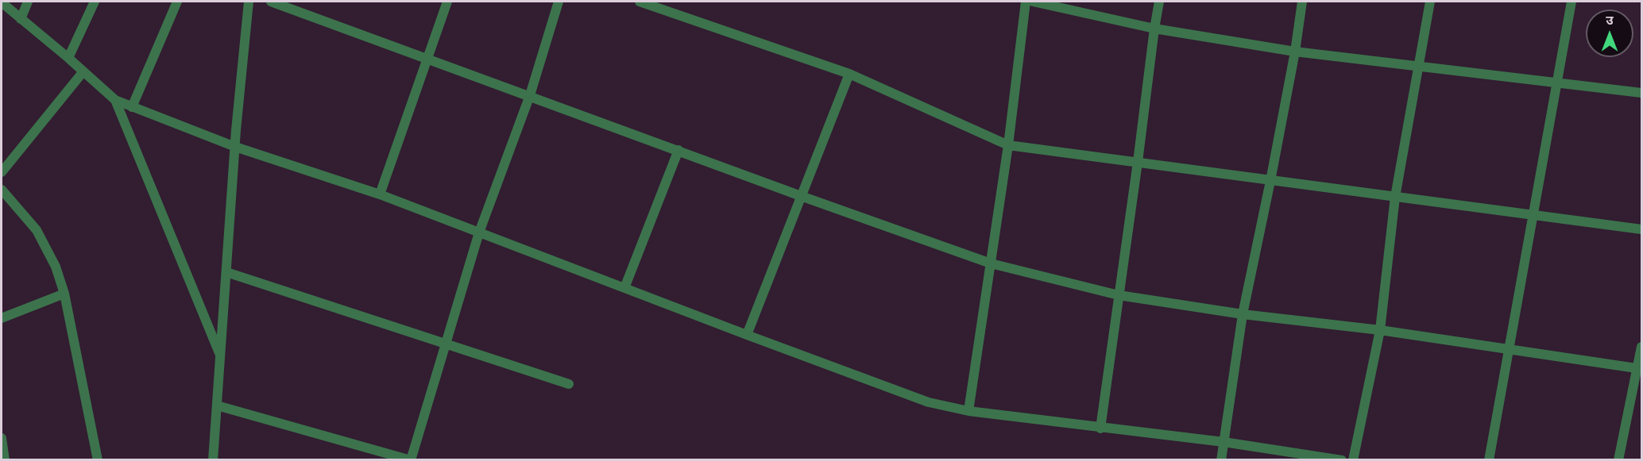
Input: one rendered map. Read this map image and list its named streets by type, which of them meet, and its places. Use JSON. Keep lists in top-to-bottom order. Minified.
{"north":"top"}
